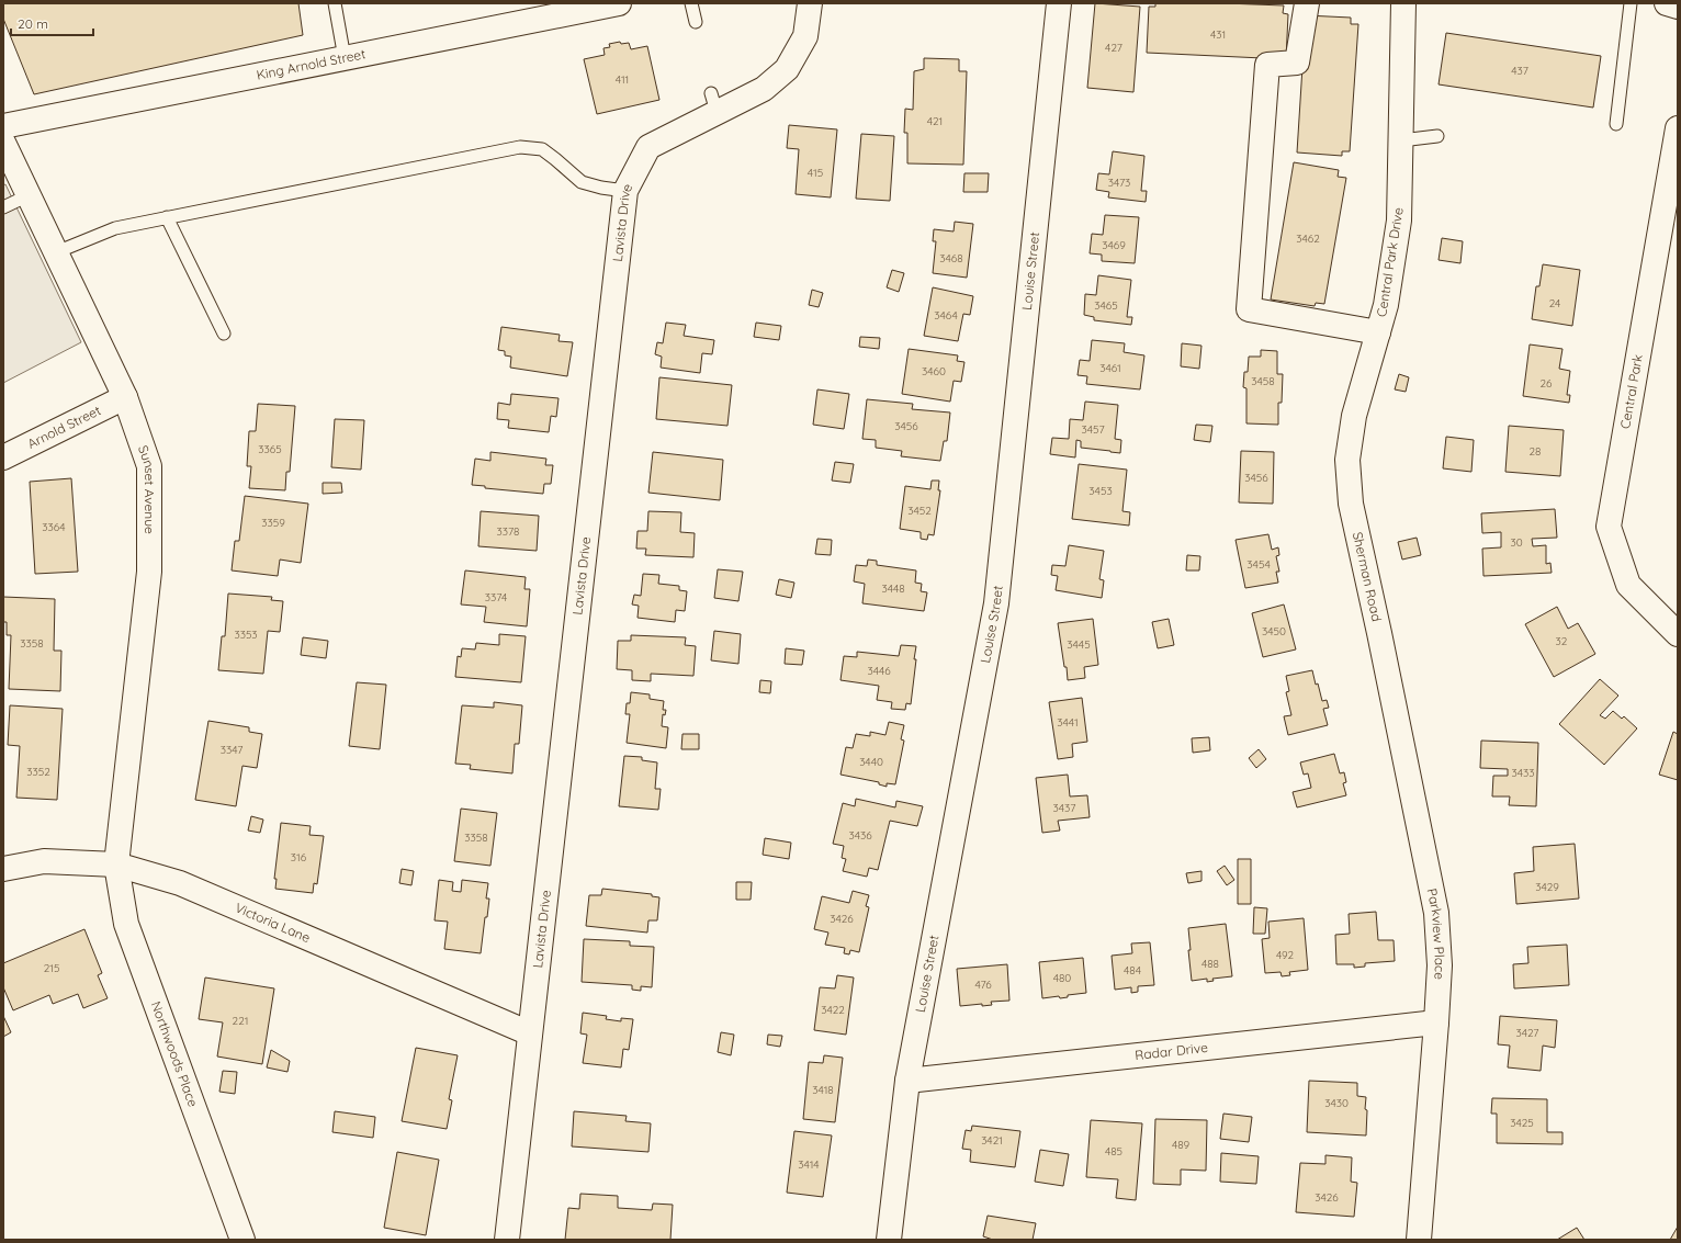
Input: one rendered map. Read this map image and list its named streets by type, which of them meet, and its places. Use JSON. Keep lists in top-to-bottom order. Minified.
{"streets":{"street":["King Arnold Street","Lavista Drive","Central Park Drive","Louise Street","Central Park","Arnold Street","Sunset Avenue","Sherman Road","Victoria Lane","Parkview Place","Radar Drive","Northwoods Place"]},"crossings":[["Lavista Drive","Victoria Lane"],["Central Park Drive","Sherman Road"],["Louise Street","Radar Drive"],["Arnold Street","Sunset Avenue"],["Sunset Avenue","Victoria Lane"],["Sunset Avenue","Northwoods Place"],["Sherman Road","Parkview Place"],["Victoria Lane","Northwoods Place"],["Parkview Place","Radar Drive"]],"house_numbers":["431","427","437","411","421","415","3473","3462","3469","3468","24","3465","3464","3461","3460","3458","26","3456","3457","3365","28","3456","3453","3452","3359","3364","3378","30","3454","3448","3374","3450","3353","32","3358","3445","3446","3441","3347","3440","3352","3433","3437","3436","3358","316","3429","3426","492","488","215","484","480","476","3422","221","3427","3418","3430","3425","3421","489","485","3414","3426"],"scale_bar":"20 m"}
